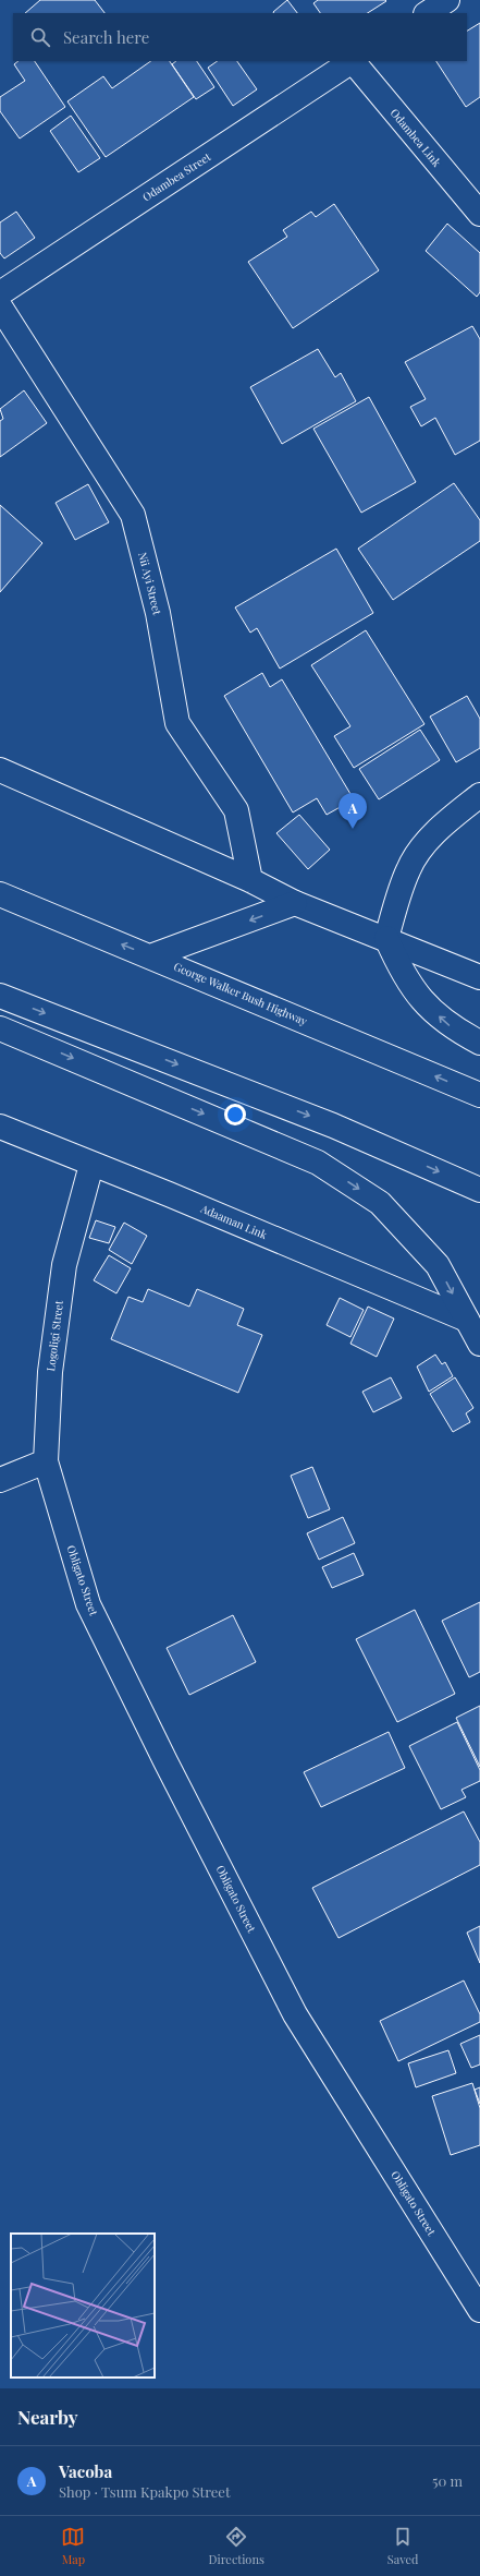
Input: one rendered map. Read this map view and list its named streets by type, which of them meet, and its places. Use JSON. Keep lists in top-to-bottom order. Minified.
{"streets":{"main road":["Odambea Link","Odambea Street","Nii Ayi Street","George Walker Bush Highway","Adaaman Link","Logoligi Street","Obligato Street"]},"crossings":[["Adaaman Link","Logoligi Street"],["Logoligi Street","Obligato Street"]],"page":{"search":"Search here","pins":"A","heading":"Nearby","list":[{"mark":"A","name":"Vacoba","note":"Shop · Tsum Kpakpo Street","value":"50 m"}],"nav":["Map","Directions","Saved"]}}
